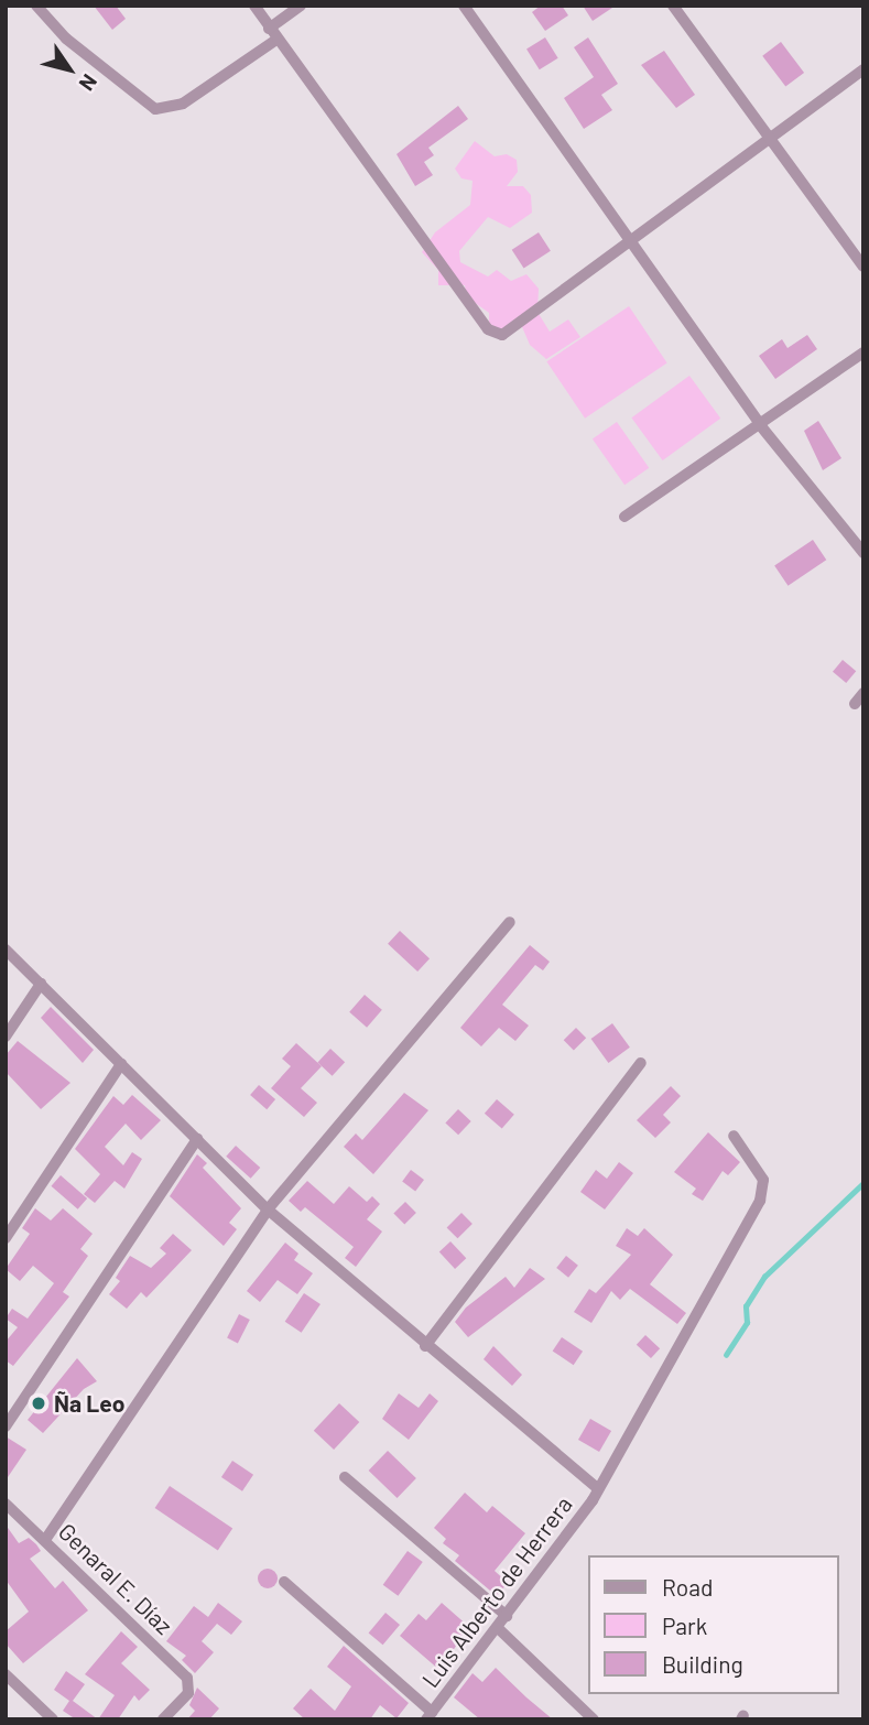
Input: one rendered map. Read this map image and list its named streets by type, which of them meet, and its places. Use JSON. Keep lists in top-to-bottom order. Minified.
{"streets":{"street":["Genaral E. Díaz","Luis Alberto de Herrera"]},"places":["Ña Leo"],"legend":["Road","Park","Building"],"north":"bottom right"}
